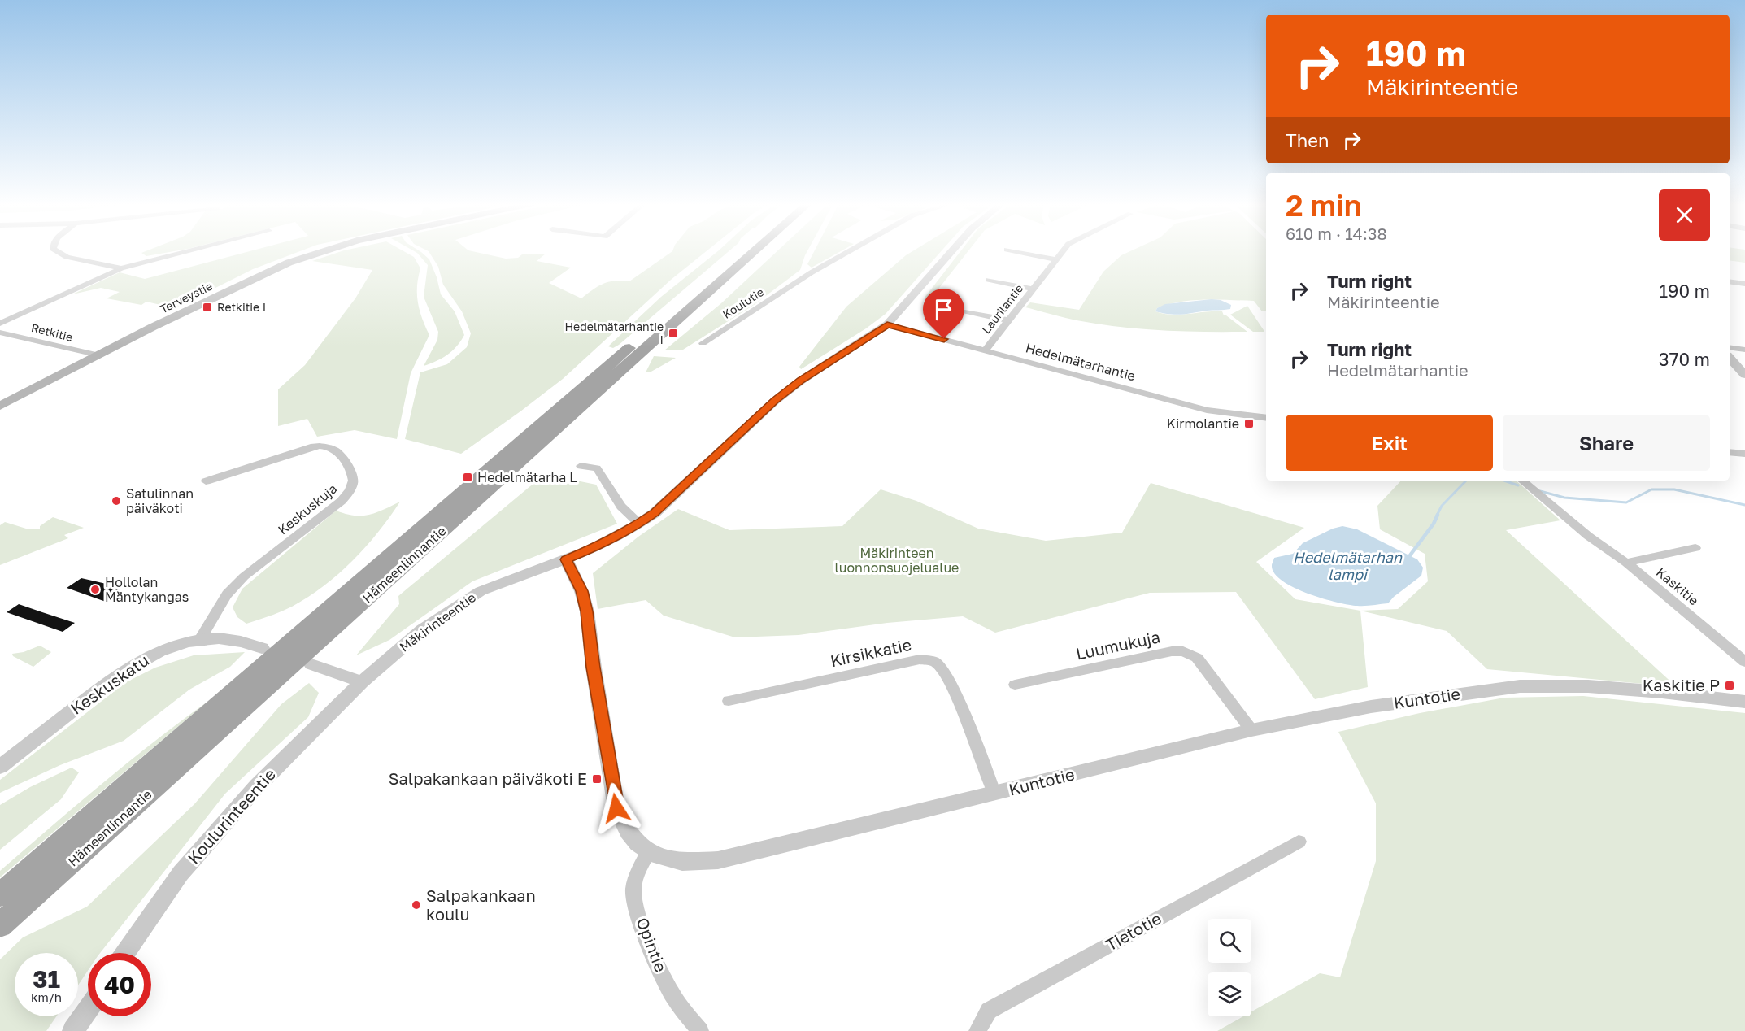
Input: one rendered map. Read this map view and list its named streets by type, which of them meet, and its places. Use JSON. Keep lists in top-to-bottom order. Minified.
{"streets":{"main road":["Terveystie","Hämeenlinnantie"],"street":["Koulutie","Laurilantie","Retkitie","Hedelmätarhantie","Keskuskuja","Kaskitie","Mäkirinteentie","Luumukuja","Kirsikkatie","Keskuskatu","Kuntotie","Koulurinteentie","Tietotie","Opintie"]},"crossings":[["Terveystie","Retkitie"],["Laurilantie","Hedelmätarhantie"],["Hedelmätarhantie","Mäkirinteentie"],["Keskuskuja","Keskuskatu"],["Mäkirinteentie","Kuntotie"],["Mäkirinteentie","Koulurinteentie"],["Luumukuja","Kuntotie"],["Kirsikkatie","Kuntotie"],["Kuntotie","Opintie"]],"water":["Hedelmätarhan lampi"],"parks":["Mäkirinteen luonnonsuojelualue"],"places":{"transit":["Retkitie I","Hedelmätarhantie I","Kirmolantie","Hedelmätarha L","Kaskitie P","Salpakankaan päiväkoti E"],"other":["Satulinnan päiväkoti","Hollolan Mäntykangas","Salpakankaan koulu"]},"page":{"turn":["190 m","Mäkirinteentie"],"then":"Then","heading":["2 min","610 m · 14:38"],"list":[{"name":"Turn right","note":"Mäkirinteentie","value":"190 m"},{"name":"Turn right","note":"Hedelmätarhantie","value":"370 m"}],"buttons":["Exit","Share"],"speed":"31 km/h","limit":"40"}}
